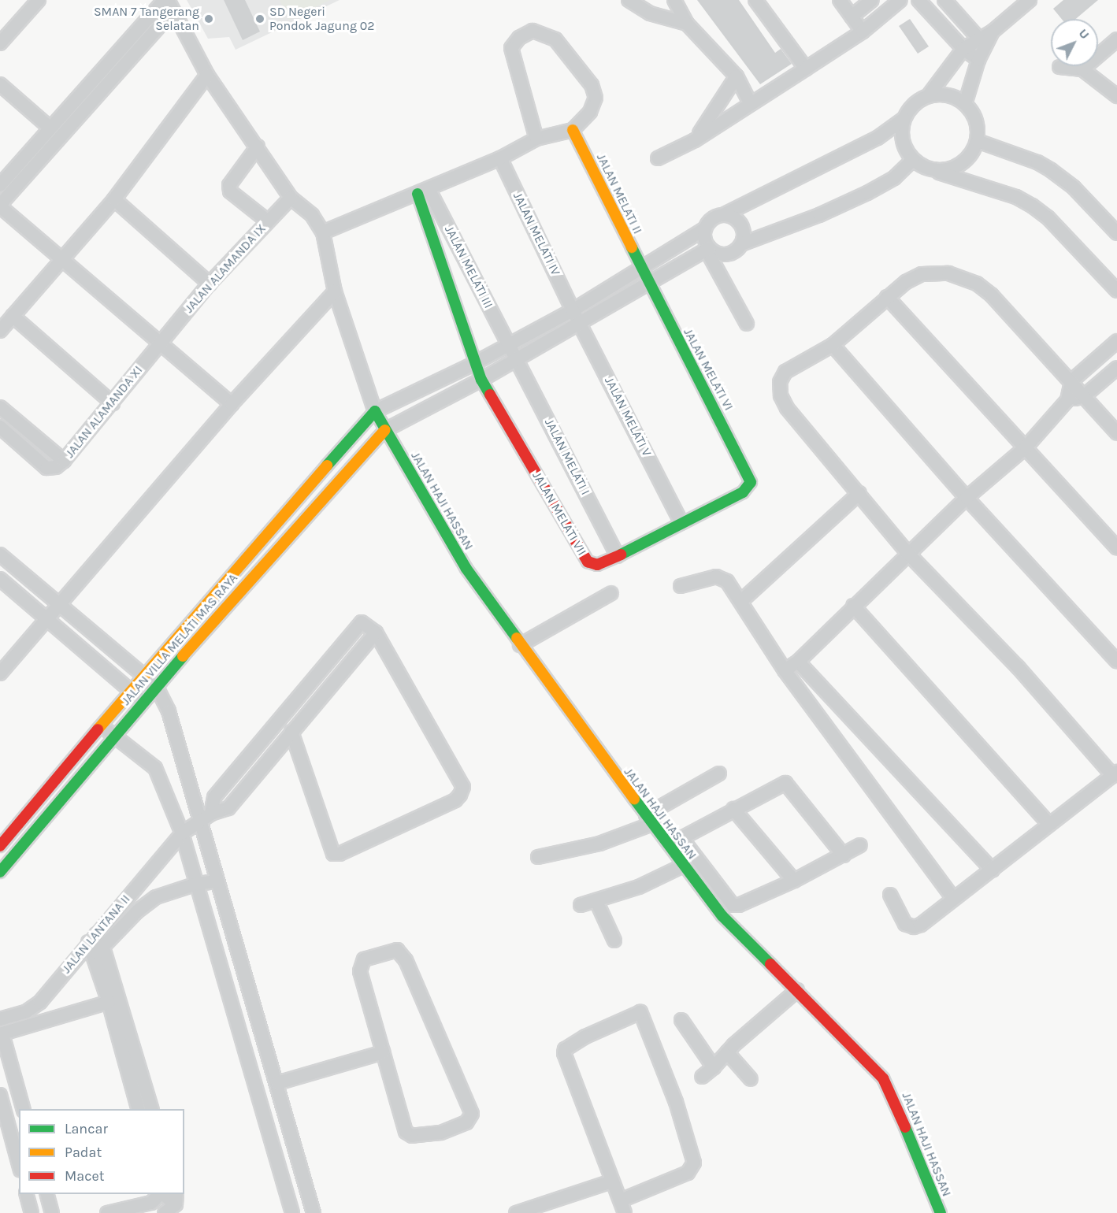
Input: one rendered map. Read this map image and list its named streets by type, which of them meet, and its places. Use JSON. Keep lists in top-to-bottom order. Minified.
{"streets":{"street":["JALAN MELATI II","JALAN MELATI IV","JALAN MELATI III","JALAN ALAMANDA IX","JALAN MELATI VI","JALAN ALAMANDA XI","JALAN MELATI V","JALAN MELATI I","JALAN HAJI HASSAN","JALAN MELATI VII","JALAN VILLA MELATI MAS RAYA","JALAN LANTANA II"]},"crossings":[["JALAN MELATI II","JALAN MELATI VI"],["JALAN MELATI IV","JALAN MELATI V"],["JALAN MELATI III","JALAN MELATI I"],["JALAN ALAMANDA IX","JALAN ALAMANDA XI"],["JALAN MELATI VI","JALAN MELATI VII"],["JALAN MELATI V","JALAN MELATI VII"],["JALAN MELATI I","JALAN MELATI VII"],["JALAN HAJI HASSAN","JALAN VILLA MELATI MAS RAYA"]],"places":["SMAN 7 Tangerang Selatan","SD Negeri Pondok Jagung 02"],"legend":["Lancar","Padat","Macet"],"north":"top right"}
